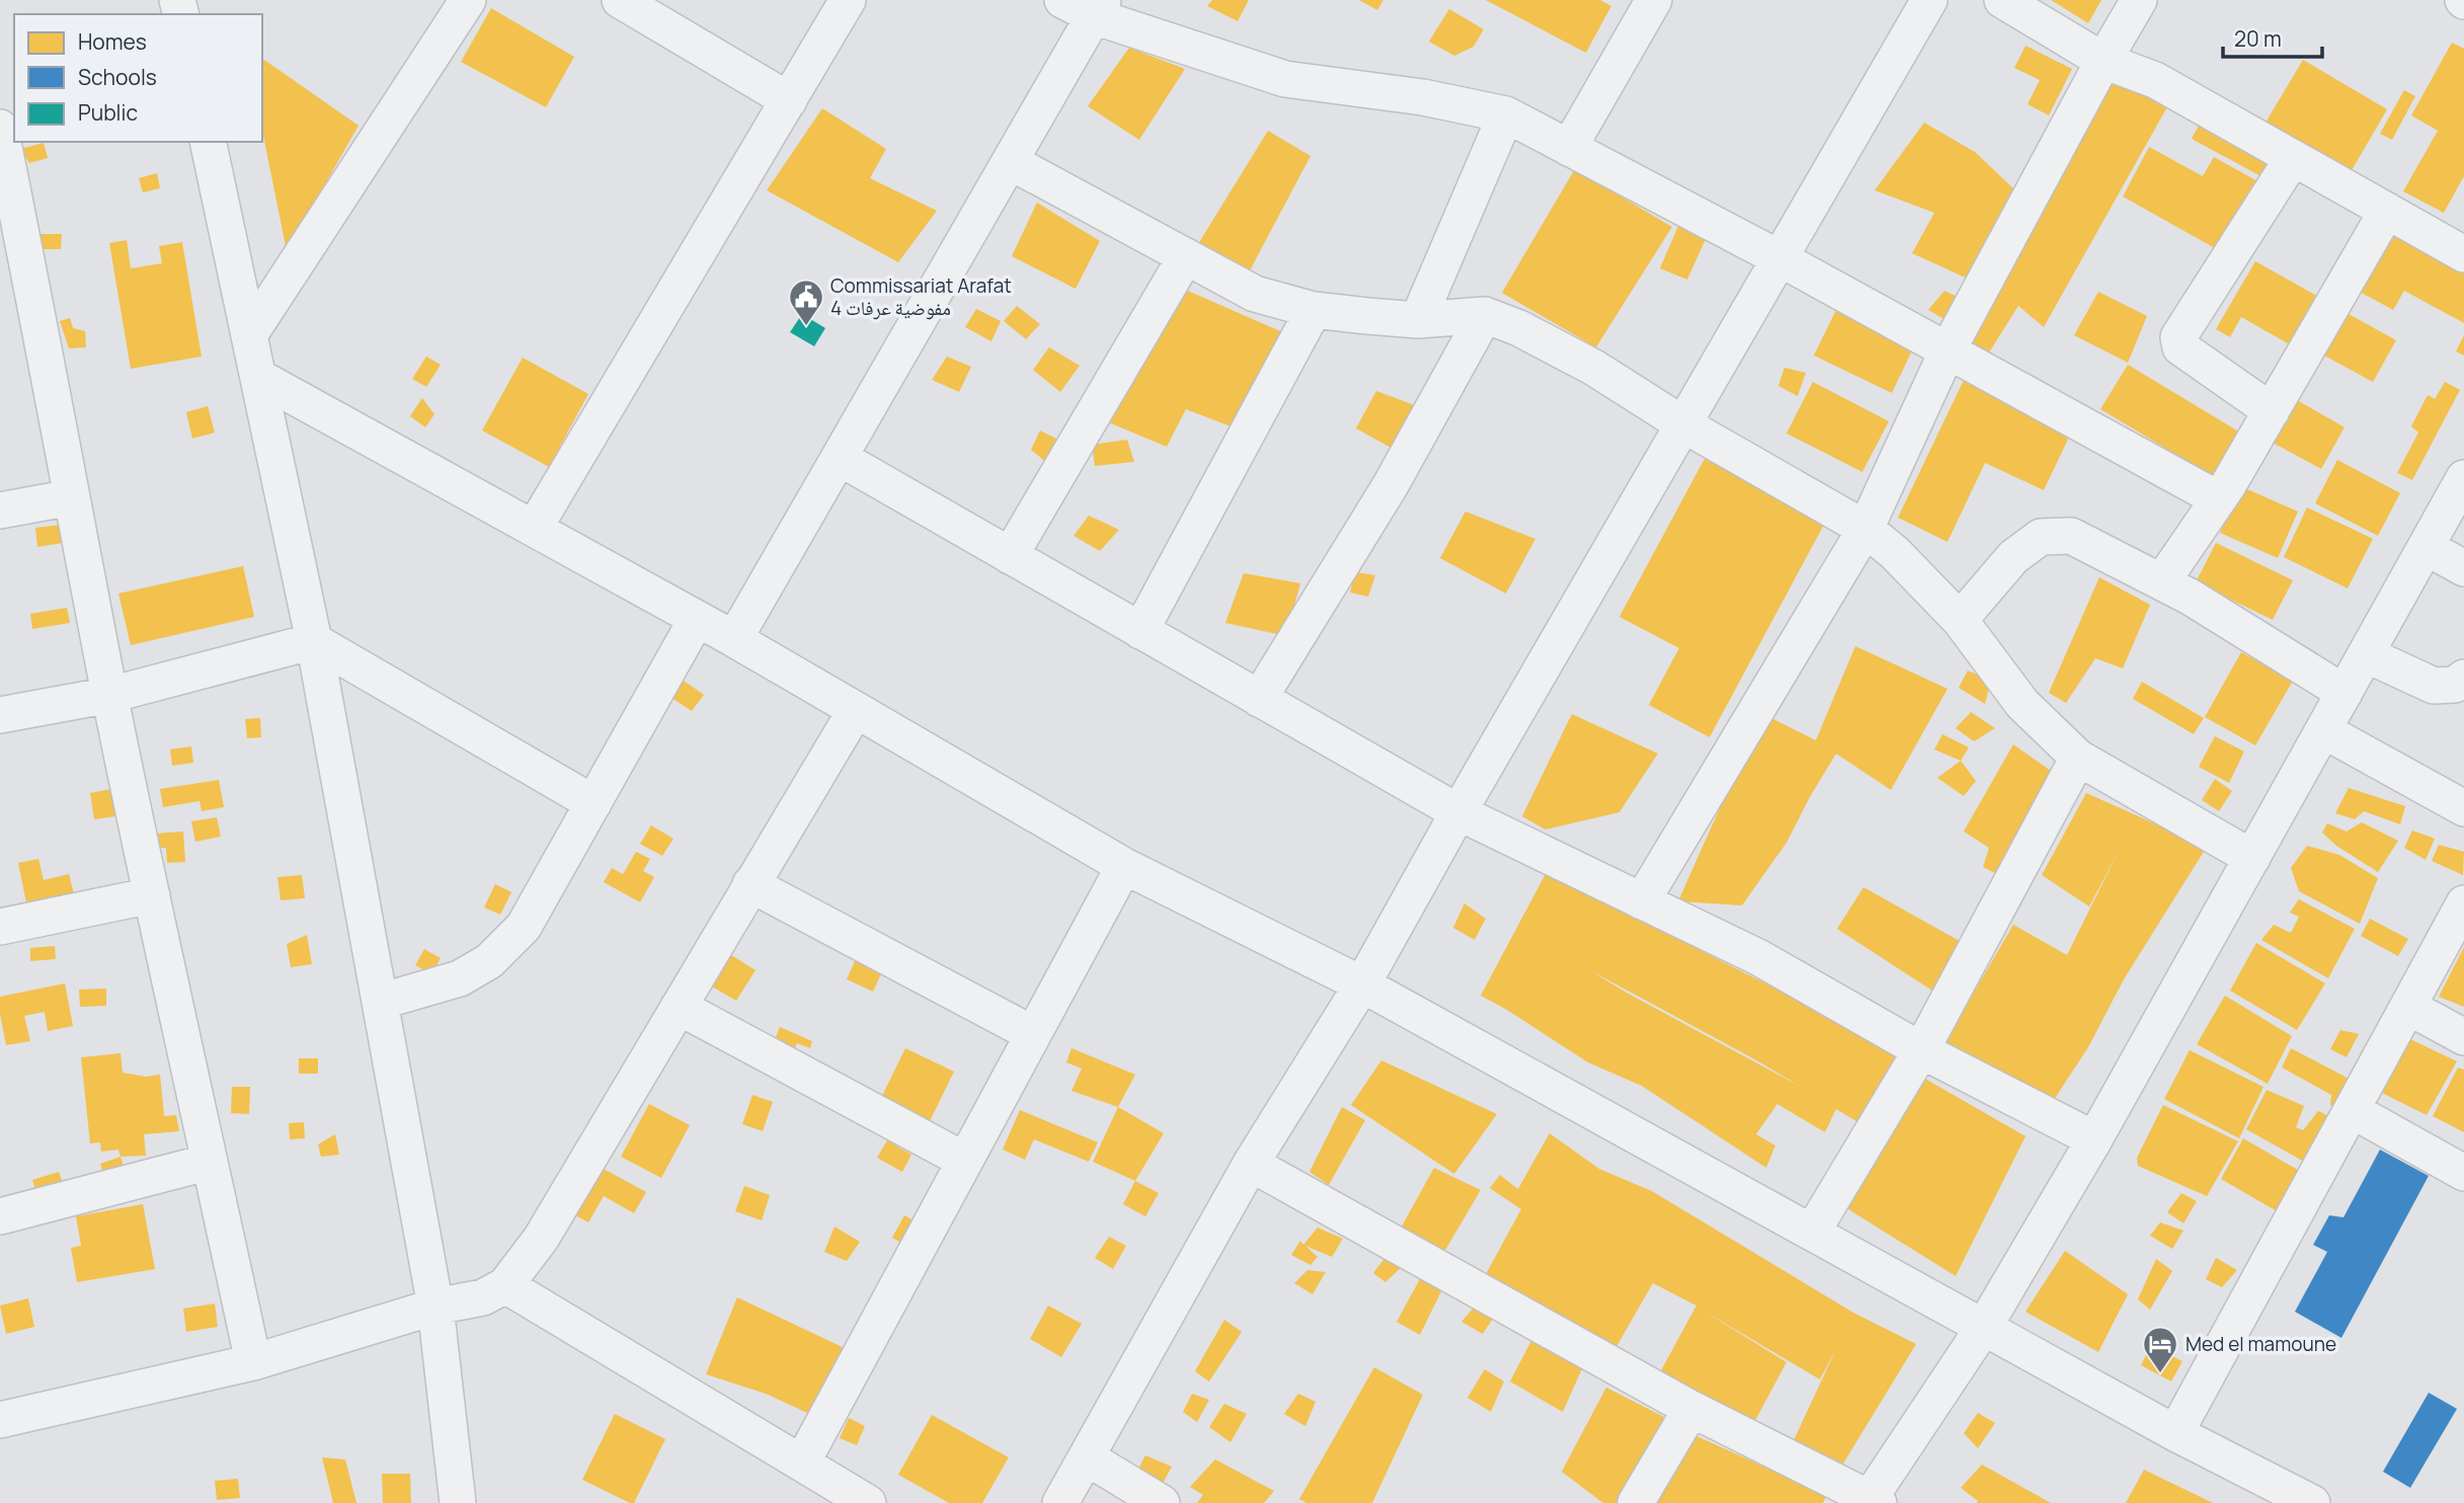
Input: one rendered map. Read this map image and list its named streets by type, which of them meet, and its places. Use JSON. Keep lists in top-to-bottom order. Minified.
{"places":{"public building":["Commissariat Arafat 4 مفوضية عرفات"],"hotel":["Med el mamoune"]},"legend":["Homes","Schools","Public"],"scale_bar":"20 m"}
